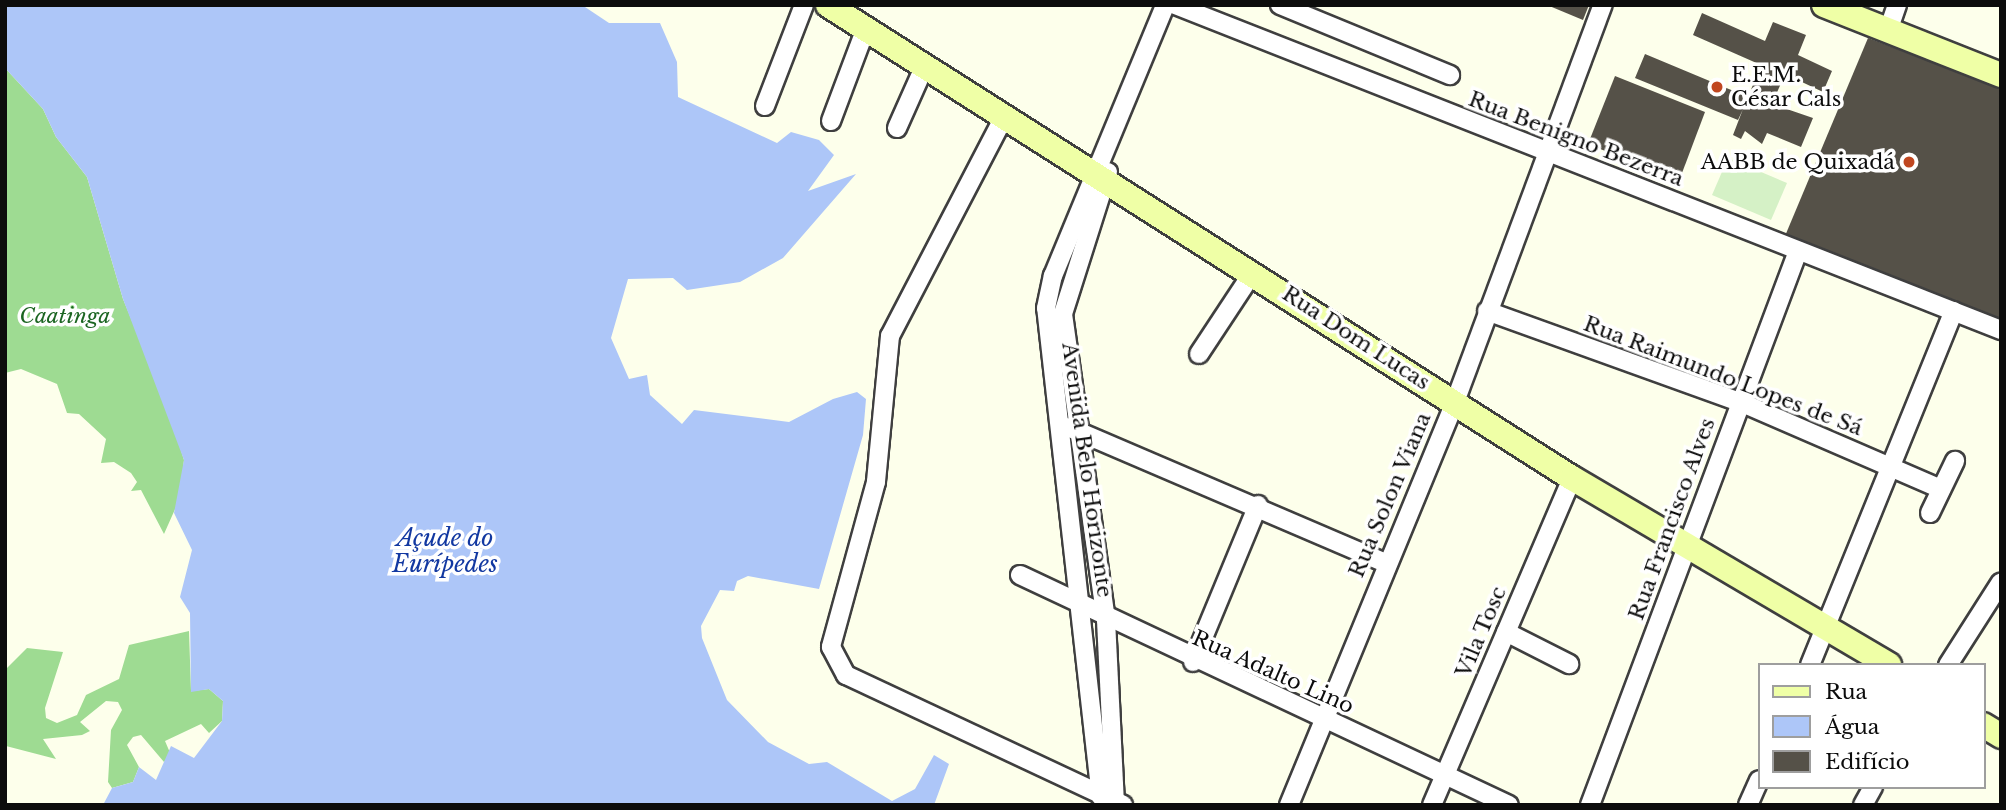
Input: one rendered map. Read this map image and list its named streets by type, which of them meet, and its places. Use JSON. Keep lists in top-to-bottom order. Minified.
{"streets":{"street":["Rua Benigno Bezerra","Rua Dom Lucas","Rua Raimundo Lopes de Sá","Avenida Belo Horizonte","Rua Solon Viana","Rua Francisco Alves","Vila Tosc","Rua Adalto Lino"]},"crossings":[["Rua Benigno Bezerra","Rua Solon Viana"],["Rua Benigno Bezerra","Rua Francisco Alves"],["Rua Dom Lucas","Avenida Belo Horizonte"],["Rua Dom Lucas","Rua Solon Viana"],["Rua Dom Lucas","Rua Francisco Alves"],["Rua Dom Lucas","Vila Tosc"],["Rua Raimundo Lopes de Sá","Rua Solon Viana"],["Rua Raimundo Lopes de Sá","Rua Francisco Alves"],["Avenida Belo Horizonte","Rua Adalto Lino"],["Rua Solon Viana","Rua Adalto Lino"],["Vila Tosc","Rua Adalto Lino"]],"water":["Açude do Eurípedes"],"parks":["Caatinga"],"places":["E.E.M. César Cals","AABB de Quixadá"],"legend":["Rua","Água","Edifício"]}
